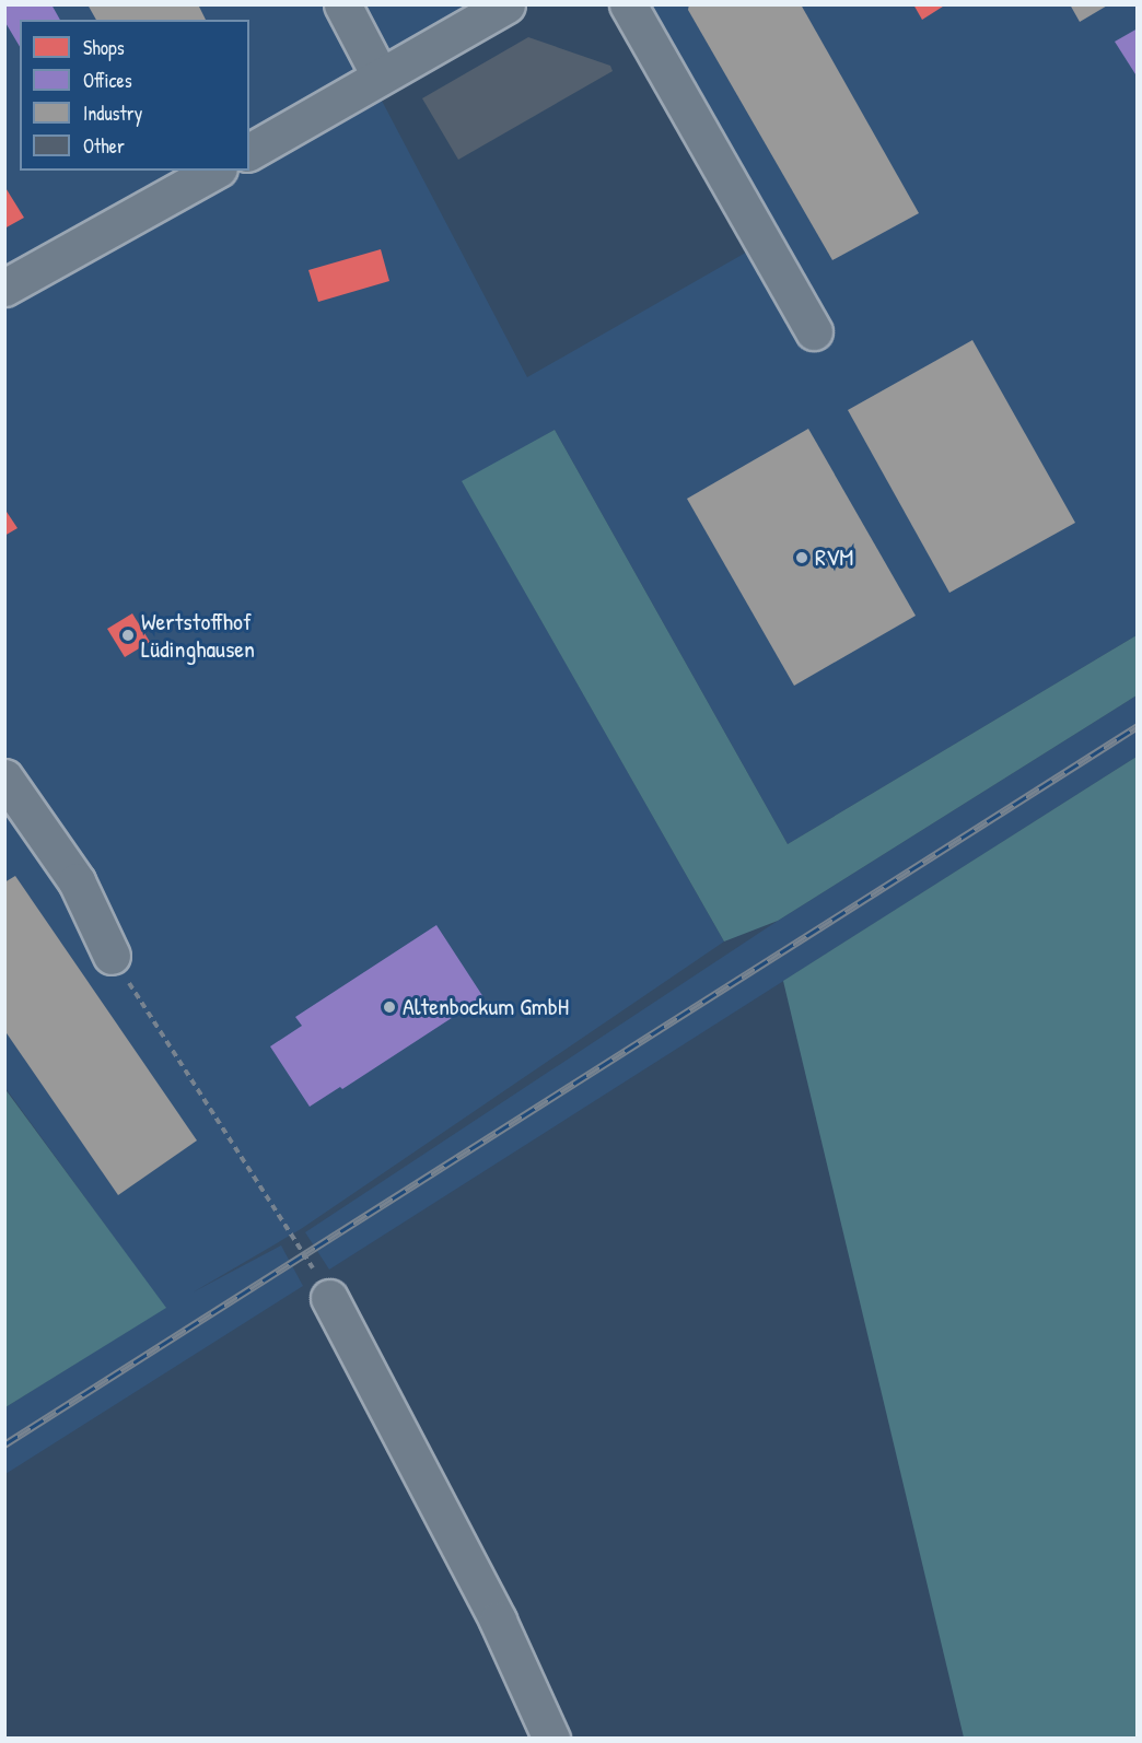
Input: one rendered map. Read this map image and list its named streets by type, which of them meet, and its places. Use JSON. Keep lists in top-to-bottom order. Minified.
{"places":["RVM","Wertstoffhof Lüdinghausen","Altenbockum GmbH"],"legend":["Shops","Offices","Industry","Other"]}
